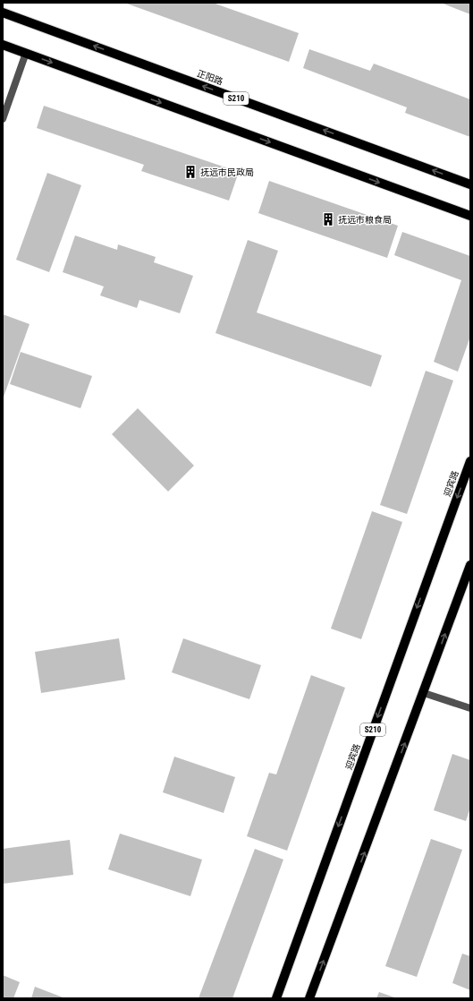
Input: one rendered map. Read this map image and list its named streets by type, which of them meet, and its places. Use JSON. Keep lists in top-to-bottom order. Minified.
{"streets":{"main road":["正阳路","S210","迎宾路"]},"places":{"building":["抚远市民政局","抚远市粮食局"]}}
